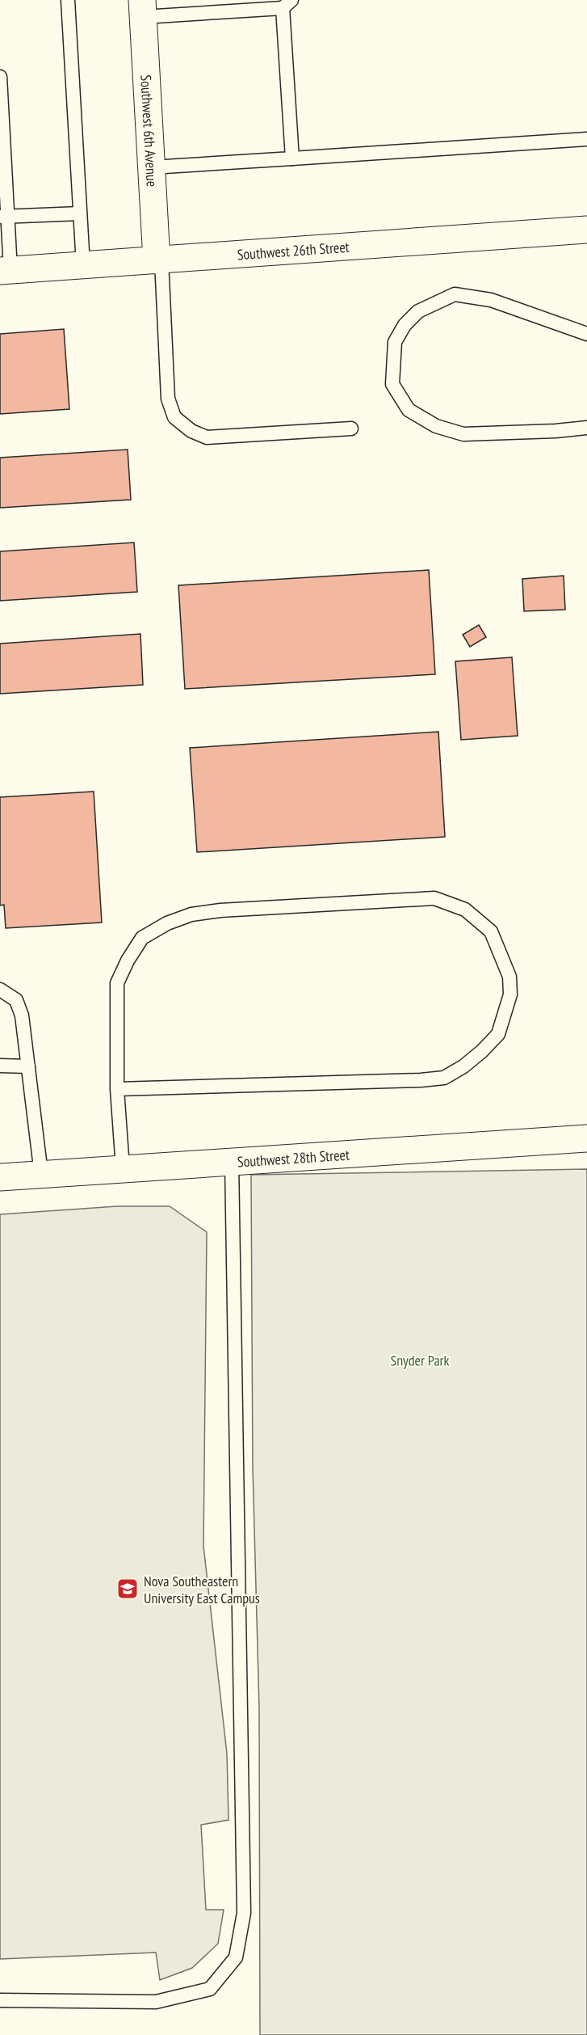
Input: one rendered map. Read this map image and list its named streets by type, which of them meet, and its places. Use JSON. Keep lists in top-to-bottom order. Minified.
{"streets":{"street":["Southwest 6th Avenue","Southwest 26th Street","Southwest 28th Street"]},"crossings":[["Southwest 6th Avenue","Southwest 26th Street"]],"parks":["Snyder Park"],"places":{"school or university":["Nova Southeastern University East Campus"]}}
